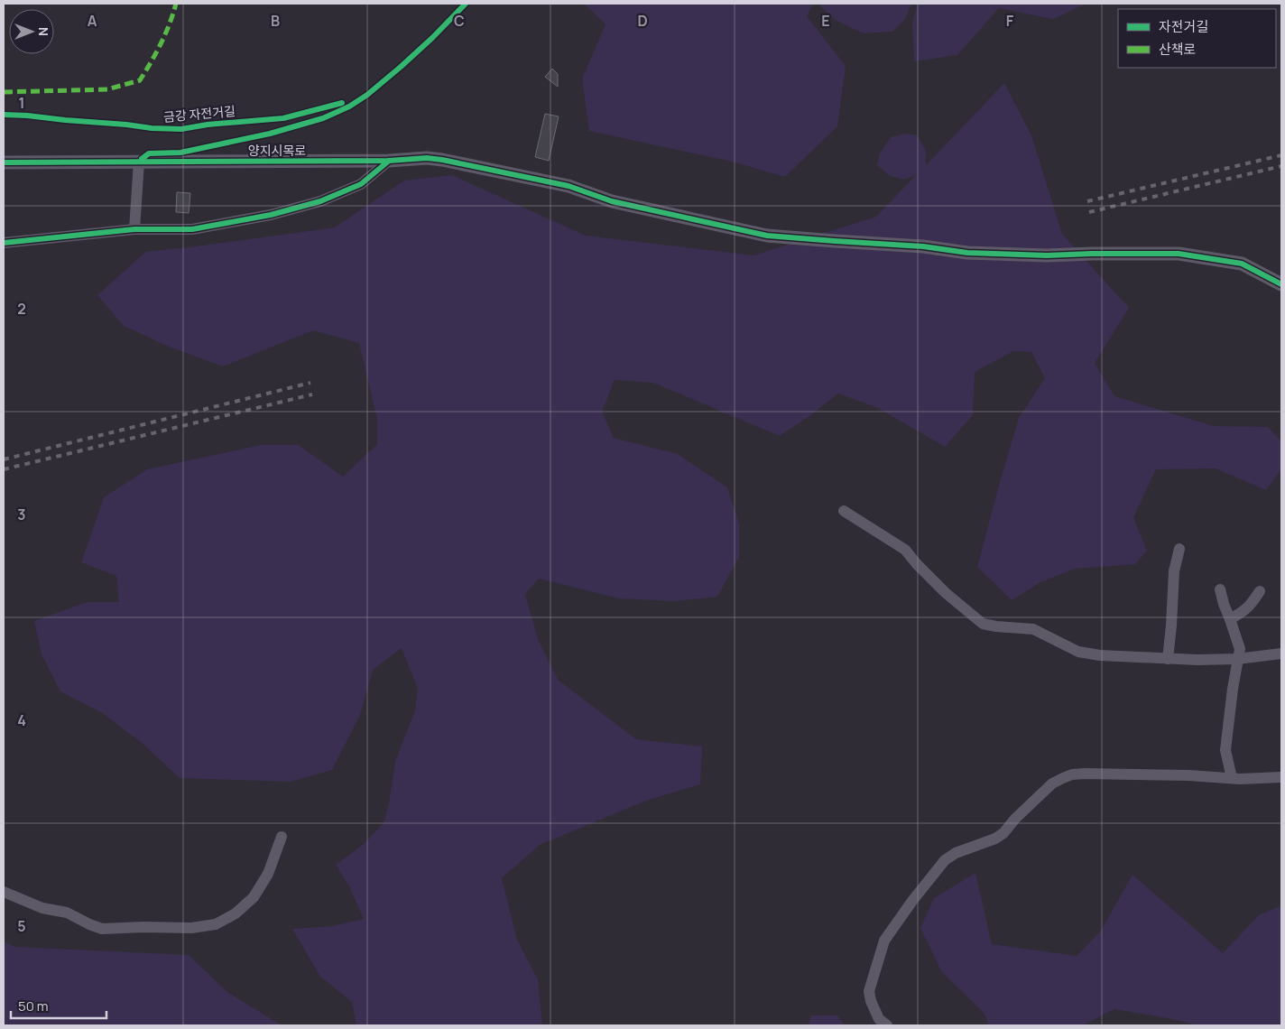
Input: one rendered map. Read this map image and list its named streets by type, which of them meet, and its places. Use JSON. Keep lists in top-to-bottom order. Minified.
{"streets":{"street":["양지시목로"],"cycle path":["금강 자전거길"]},"legend":["자전거길","산책로"],"scale_bar":"50 m","north":"right","grid":{"columns":["A","B","C","D","E","F"],"rows":["1","2","3","4","5"]}}
